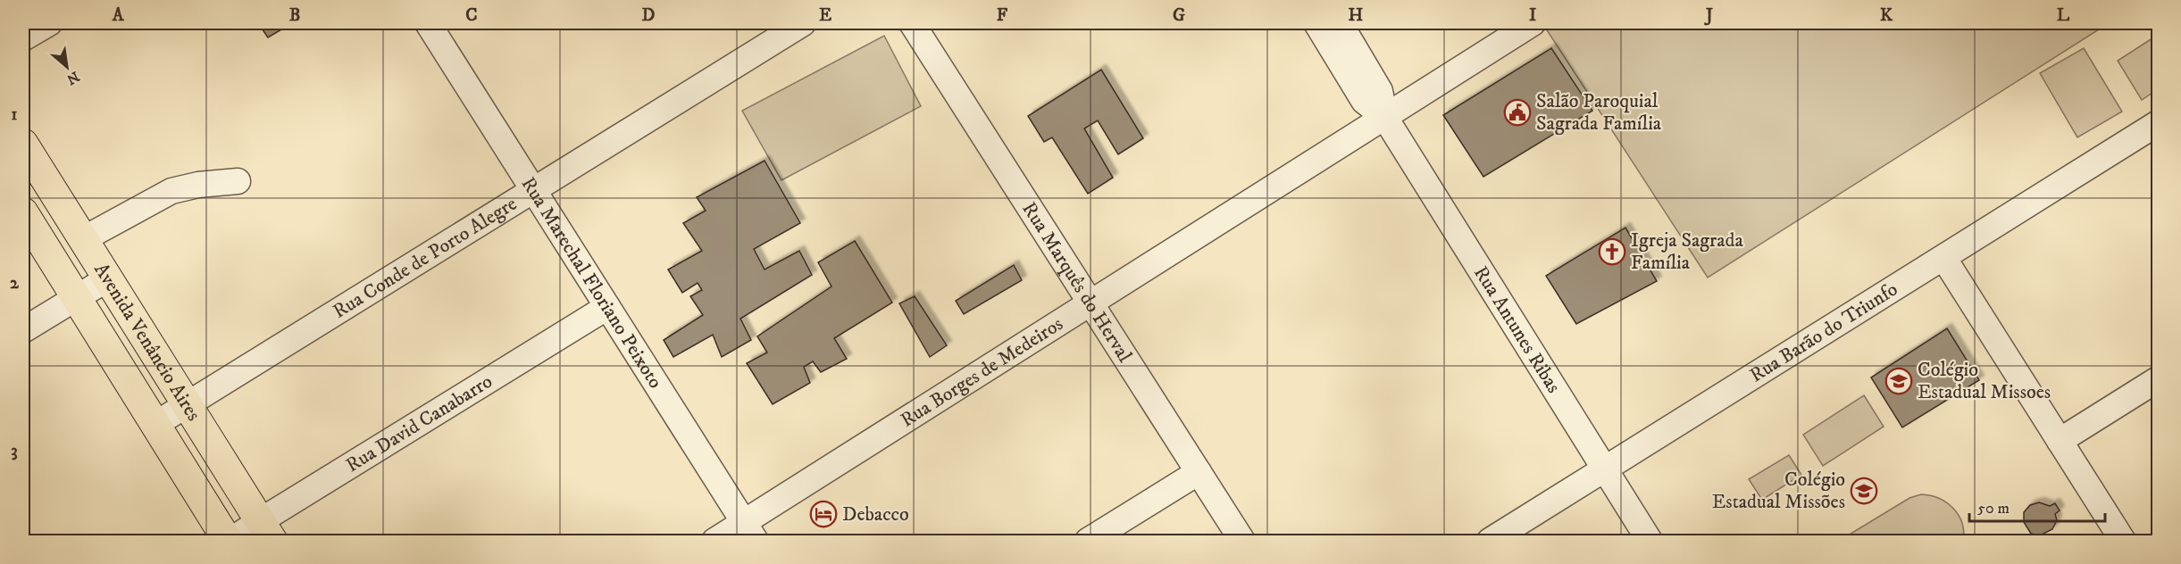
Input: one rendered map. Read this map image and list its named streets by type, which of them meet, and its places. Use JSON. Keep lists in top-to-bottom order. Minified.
{"streets":{"main road":["Avenida Venâncio Aires"],"street":["Rua Conde de Porto Alegre","Rua Marechal Floriano Peixoto","Rua Marquês do Herval","Rua Antunes Ribas","Rua Barão do Triunfo","Rua Borges de Medeiros","Rua David Canabarro"]},"crossings":[["Rua Conde de Porto Alegre","Rua Marechal Floriano Peixoto"],["Rua Conde de Porto Alegre","Avenida Venâncio Aires"],["Rua Marechal Floriano Peixoto","Rua Borges de Medeiros"],["Rua Marechal Floriano Peixoto","Rua David Canabarro"],["Rua Marquês do Herval","Rua Borges de Medeiros"],["Rua Antunes Ribas","Rua Barão do Triunfo"],["Rua Antunes Ribas","Rua Borges de Medeiros"],["Avenida Venâncio Aires","Rua David Canabarro"]],"places":{"public building":["Salão Paroquial Sagrada Família"],"church":["Igreja Sagrada Família"],"school or university":["Colégio Estadual Missoes","Colégio Estadual Missões"],"hotel":["Debacco"]},"scale_bar":"50 m","north":"bottom right","grid":{"columns":["A","B","C","D","E","F","G","H","I","J","K","L"],"rows":["1","2","3"]}}
